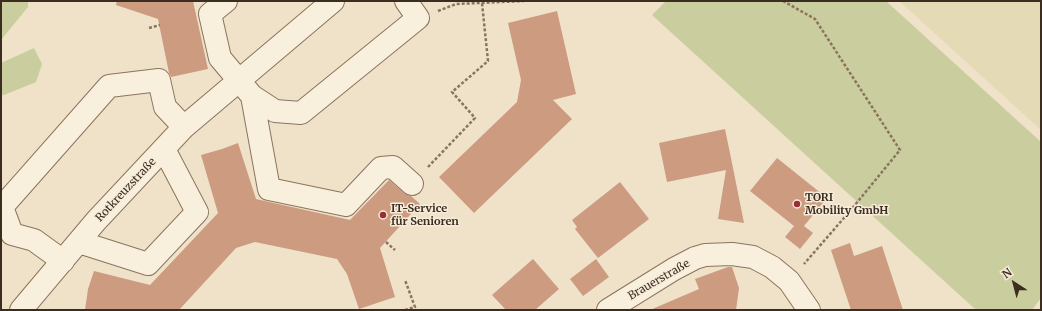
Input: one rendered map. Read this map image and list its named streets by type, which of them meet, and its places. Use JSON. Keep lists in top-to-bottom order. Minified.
{"streets":{"street":["Rotkreuzstraße","Brauerstraße"]},"places":["TORI Mobility GmbH","IT-Service für Senioren"],"north":"top left"}
